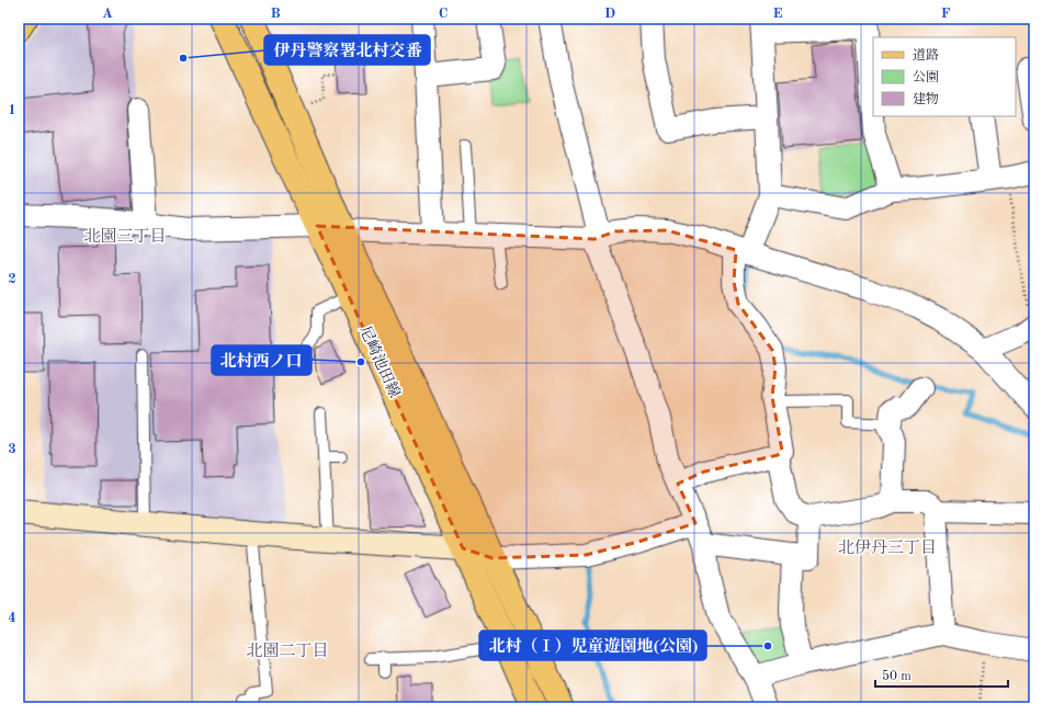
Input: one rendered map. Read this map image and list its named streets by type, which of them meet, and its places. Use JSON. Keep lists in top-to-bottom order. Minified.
{"streets":{"main road":["尼崎池田線"]},"districts":["北園三丁目","北伊丹三丁目","北園二丁目"],"places":["伊丹警察署北村交番","北村西ノ口","北村（Ⅰ）児童遊園地(公園)"],"legend":["道路","公園","建物"],"scale_bar":"50 m","grid":{"columns":["A","B","C","D","E","F"],"rows":["1","2","3","4"]}}
